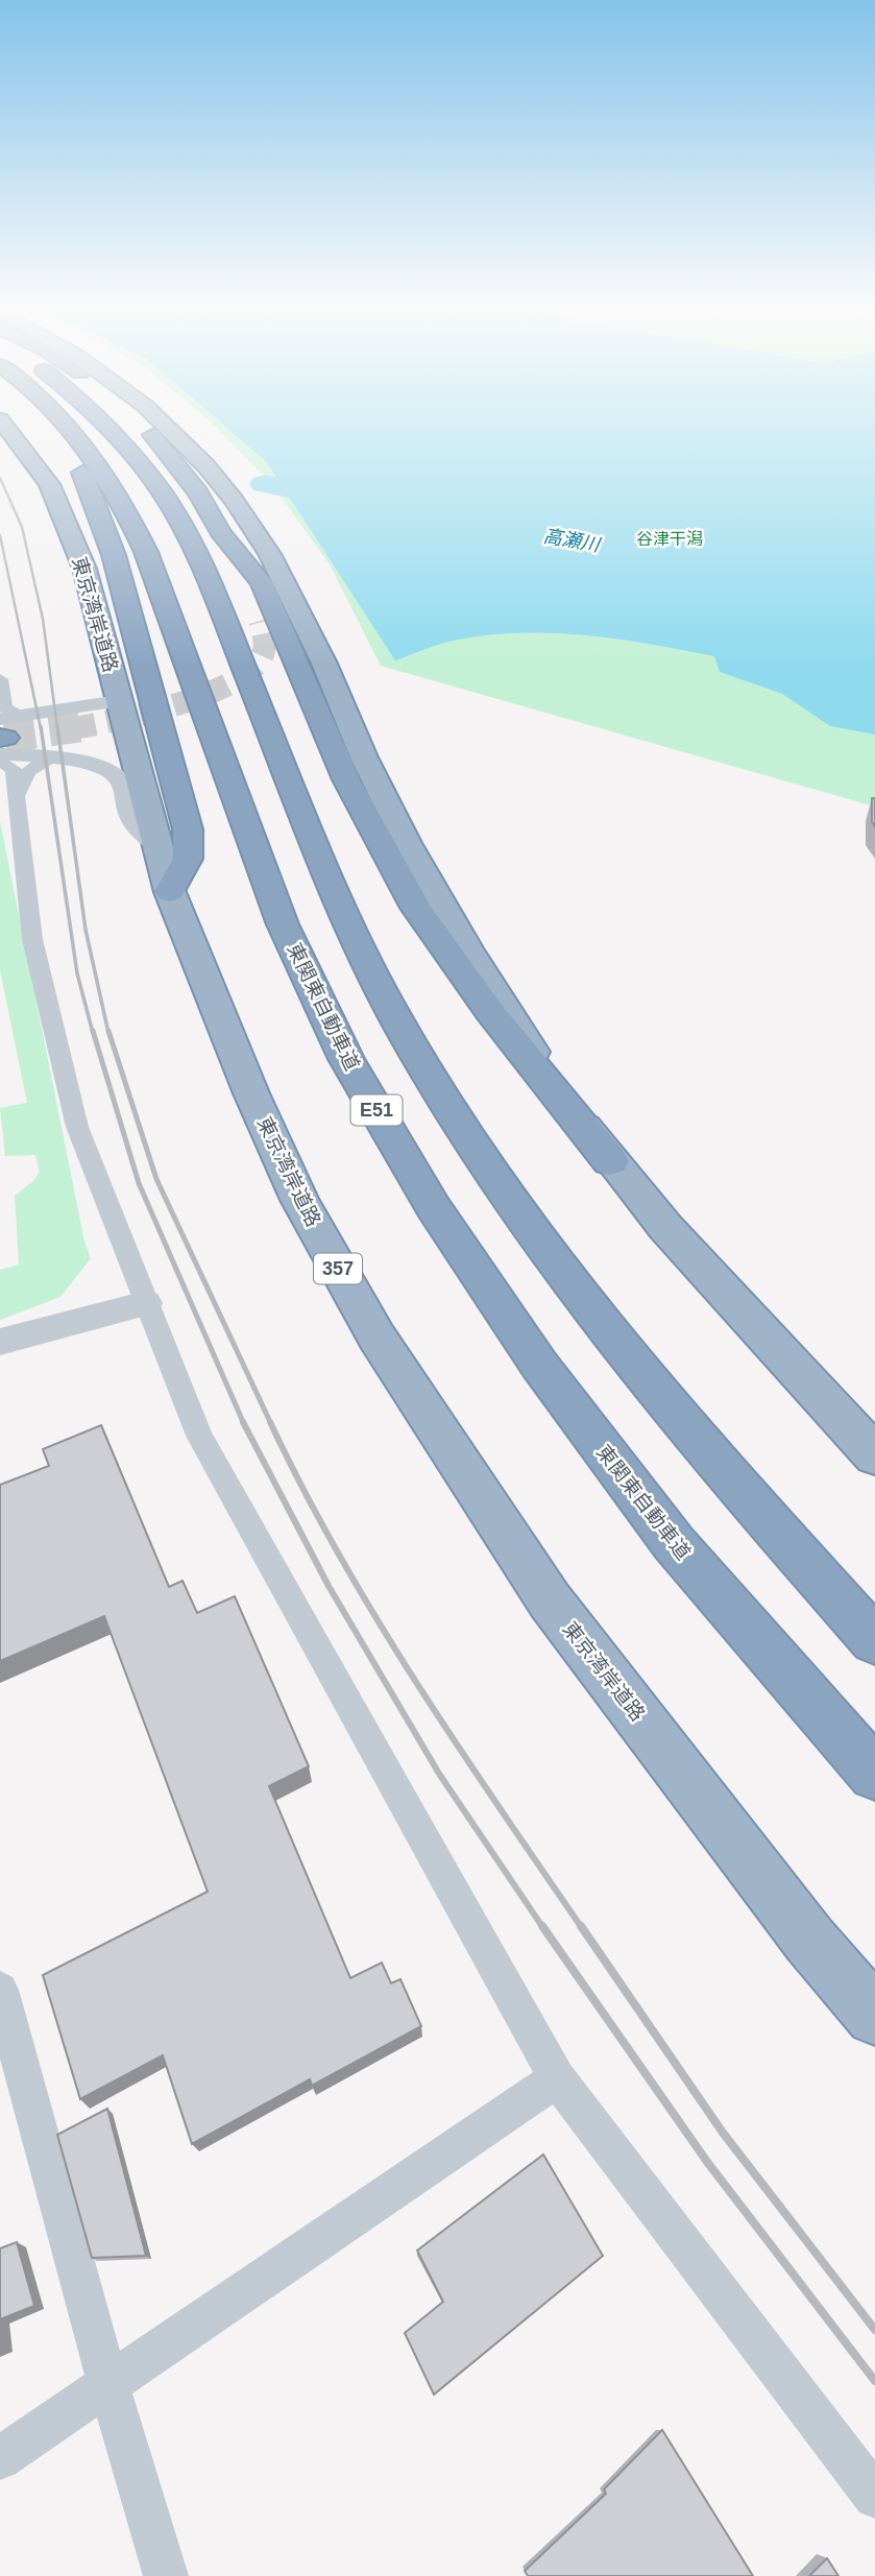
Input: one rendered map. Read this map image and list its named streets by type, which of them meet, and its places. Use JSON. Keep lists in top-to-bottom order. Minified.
{"streets":{"highway":["東京湾岸道路","東関東自動車道","E51","357"]},"water":["高瀬川"],"parks":["谷津干潟"]}
